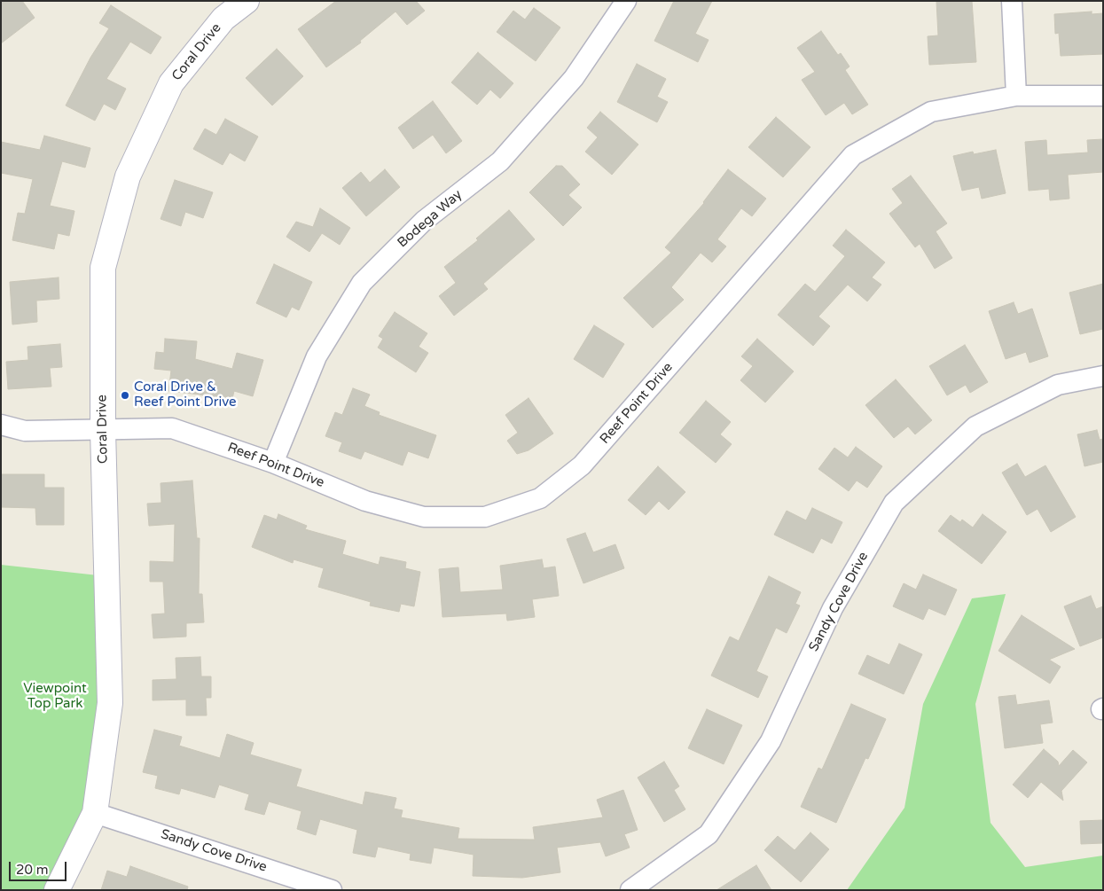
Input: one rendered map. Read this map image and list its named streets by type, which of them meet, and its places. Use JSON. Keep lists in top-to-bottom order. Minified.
{"streets":{"street":["Coral Drive","Bodega Way","Reef Point Drive","Sandy Cove Drive"]},"crossings":[["Coral Drive","Reef Point Drive"],["Coral Drive","Sandy Cove Drive"],["Bodega Way","Reef Point Drive"]],"parks":["Viewpoint Top Park"],"places":["Coral Drive & Reef Point Drive"],"scale_bar":"20 m"}
